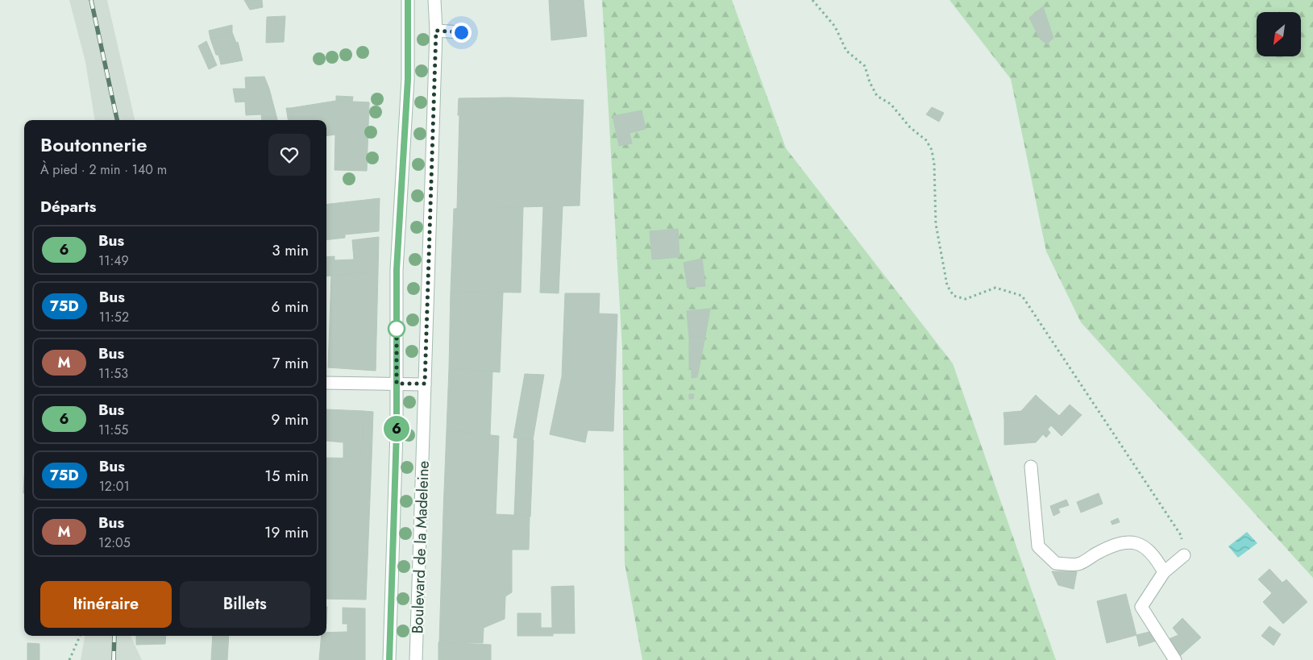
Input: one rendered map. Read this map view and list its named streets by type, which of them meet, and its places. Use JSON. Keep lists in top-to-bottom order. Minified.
{"streets":{"street":["Boulevard de la Madeleine"]},"lines":["bus line 6"],"north":"bottom left","page":{"on_map":"6","heading":[["Boutonnerie","À pied · 2 min · 140 m"],"Départs"],"list":[{"mark":"6","name":"Bus","note":"11:49","value":"3 min"},{"mark":"75D","name":"Bus","note":"11:52","value":"6 min"},{"mark":"M","name":"Bus","note":"11:53","value":"7 min"},{"mark":"6","name":"Bus","note":"11:55","value":"9 min"},{"mark":"75D","name":"Bus","note":"12:01","value":"15 min"},{"mark":"M","name":"Bus","note":"12:05","value":"19 min"}],"buttons":["Itinéraire","Billets"]}}
